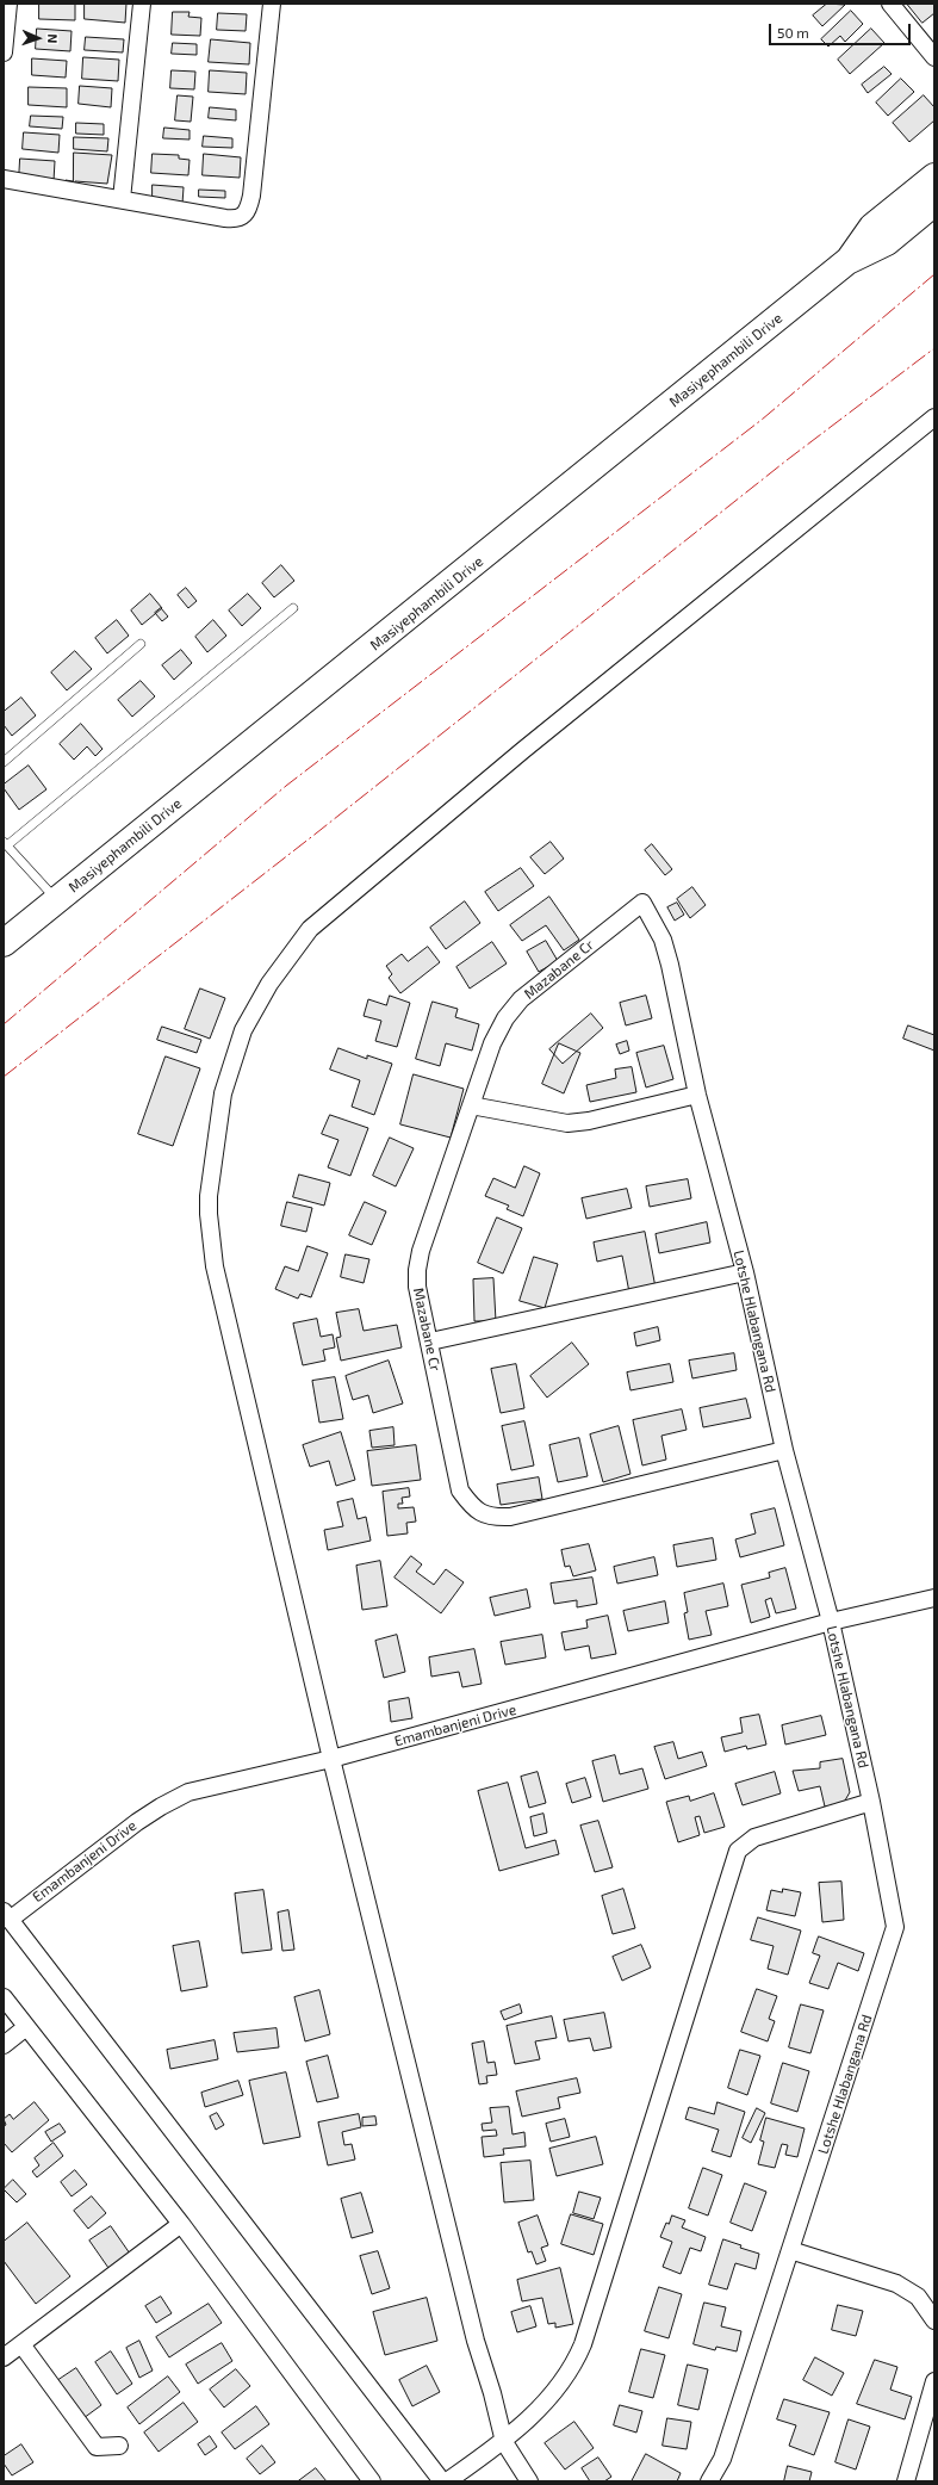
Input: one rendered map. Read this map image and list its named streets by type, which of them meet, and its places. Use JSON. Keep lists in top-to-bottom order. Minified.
{"streets":{"main road":["Masiyephambili Drive"],"street":["Mazabane Cr","Lotshe Hlabangana Rd","Emambanjeni Drive"]},"crossings":[["Mazabane Cr","Lotshe Hlabangana Rd"],["Lotshe Hlabangana Rd","Emambanjeni Drive"]],"scale_bar":"50 m","north":"right"}
